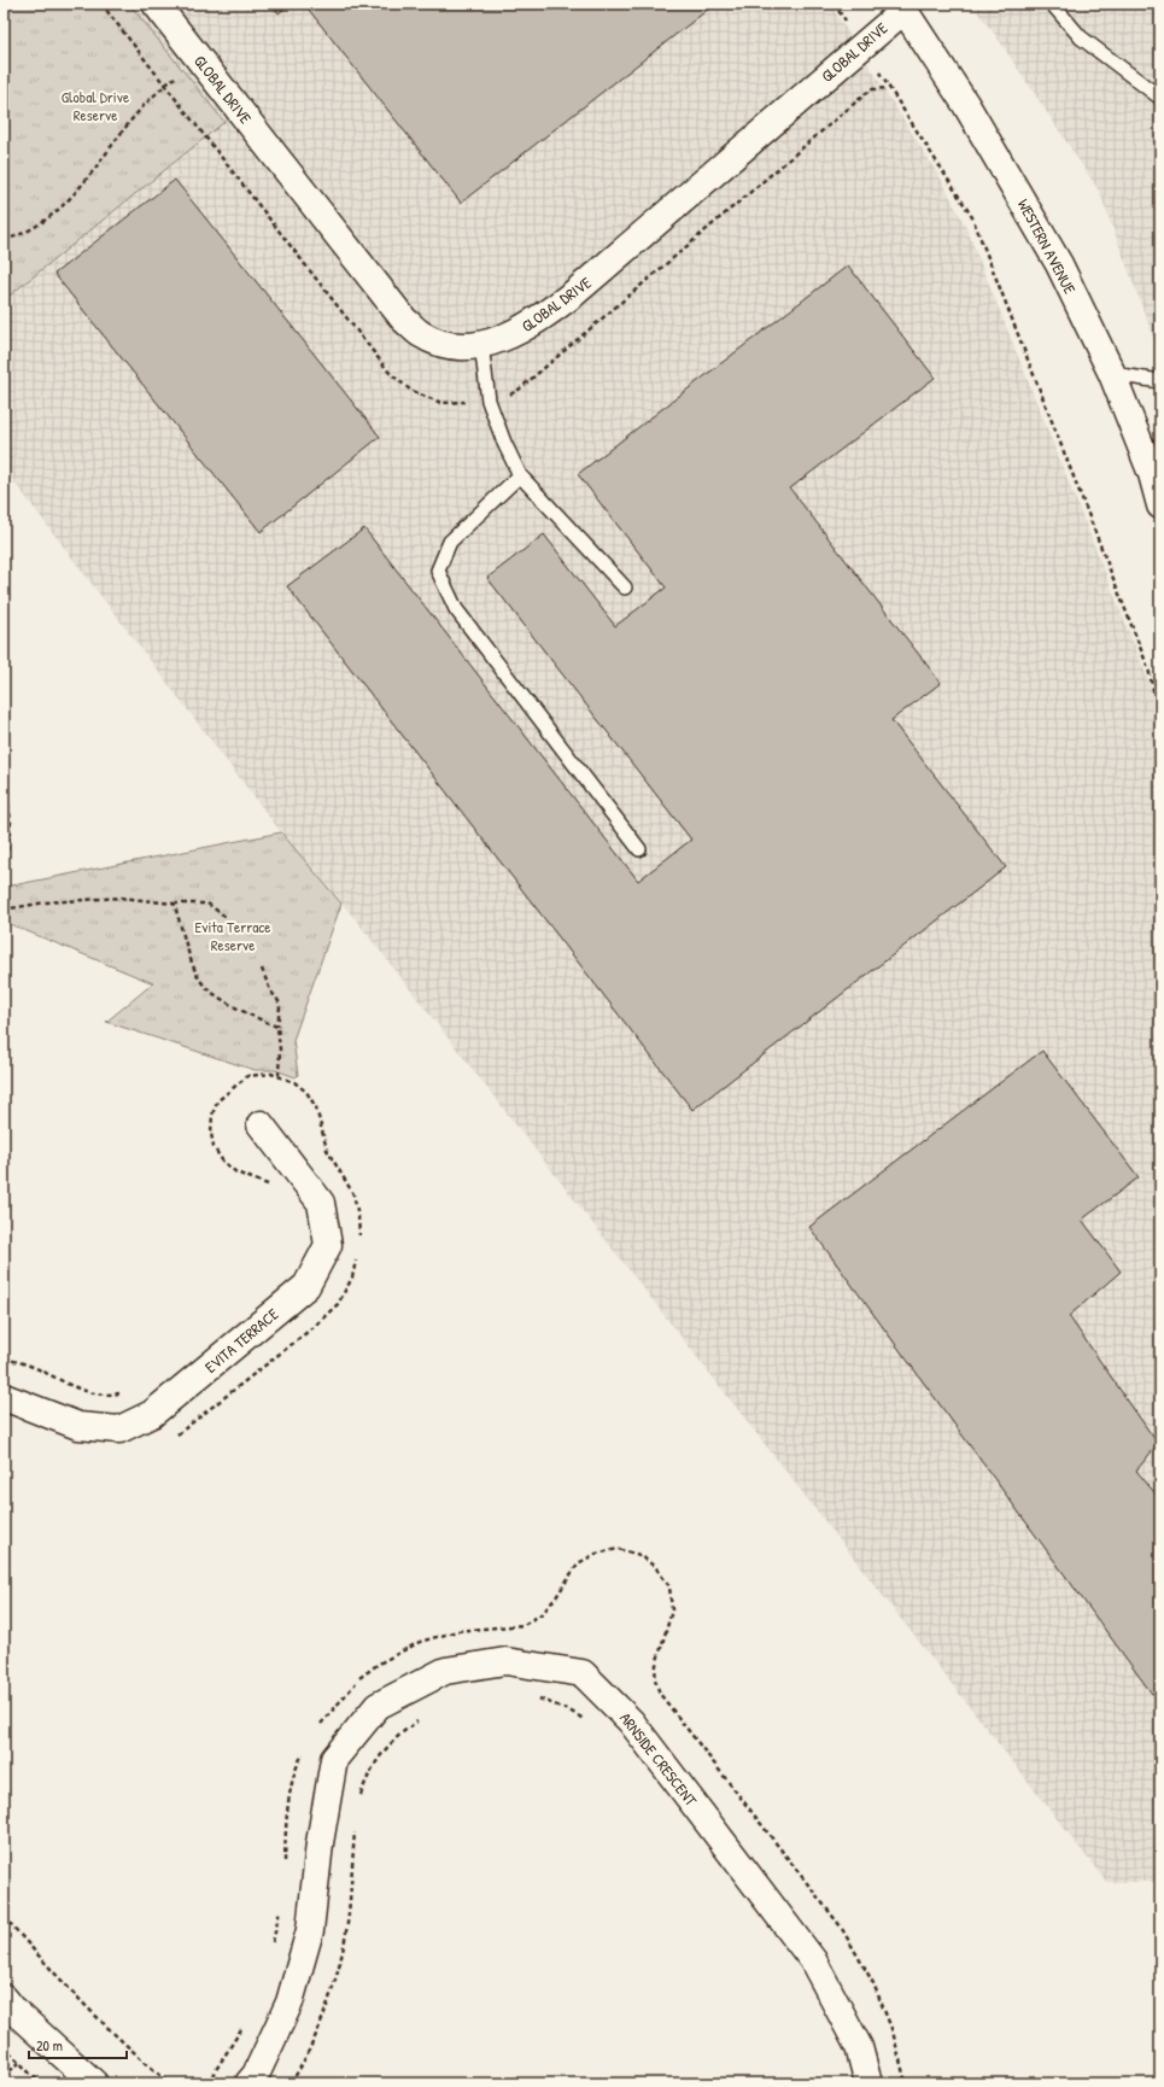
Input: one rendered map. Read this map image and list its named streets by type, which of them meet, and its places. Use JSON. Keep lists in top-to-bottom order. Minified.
{"streets":{"street":["GLOBAL DRIVE","WESTERN AVENUE","EVITA TERRACE","ARNSIDE CRESCENT"]},"crossings":[["GLOBAL DRIVE","WESTERN AVENUE"]],"parks":["Global Drive Reserve","Evita Terrace Reserve"],"scale_bar":"20 m"}
